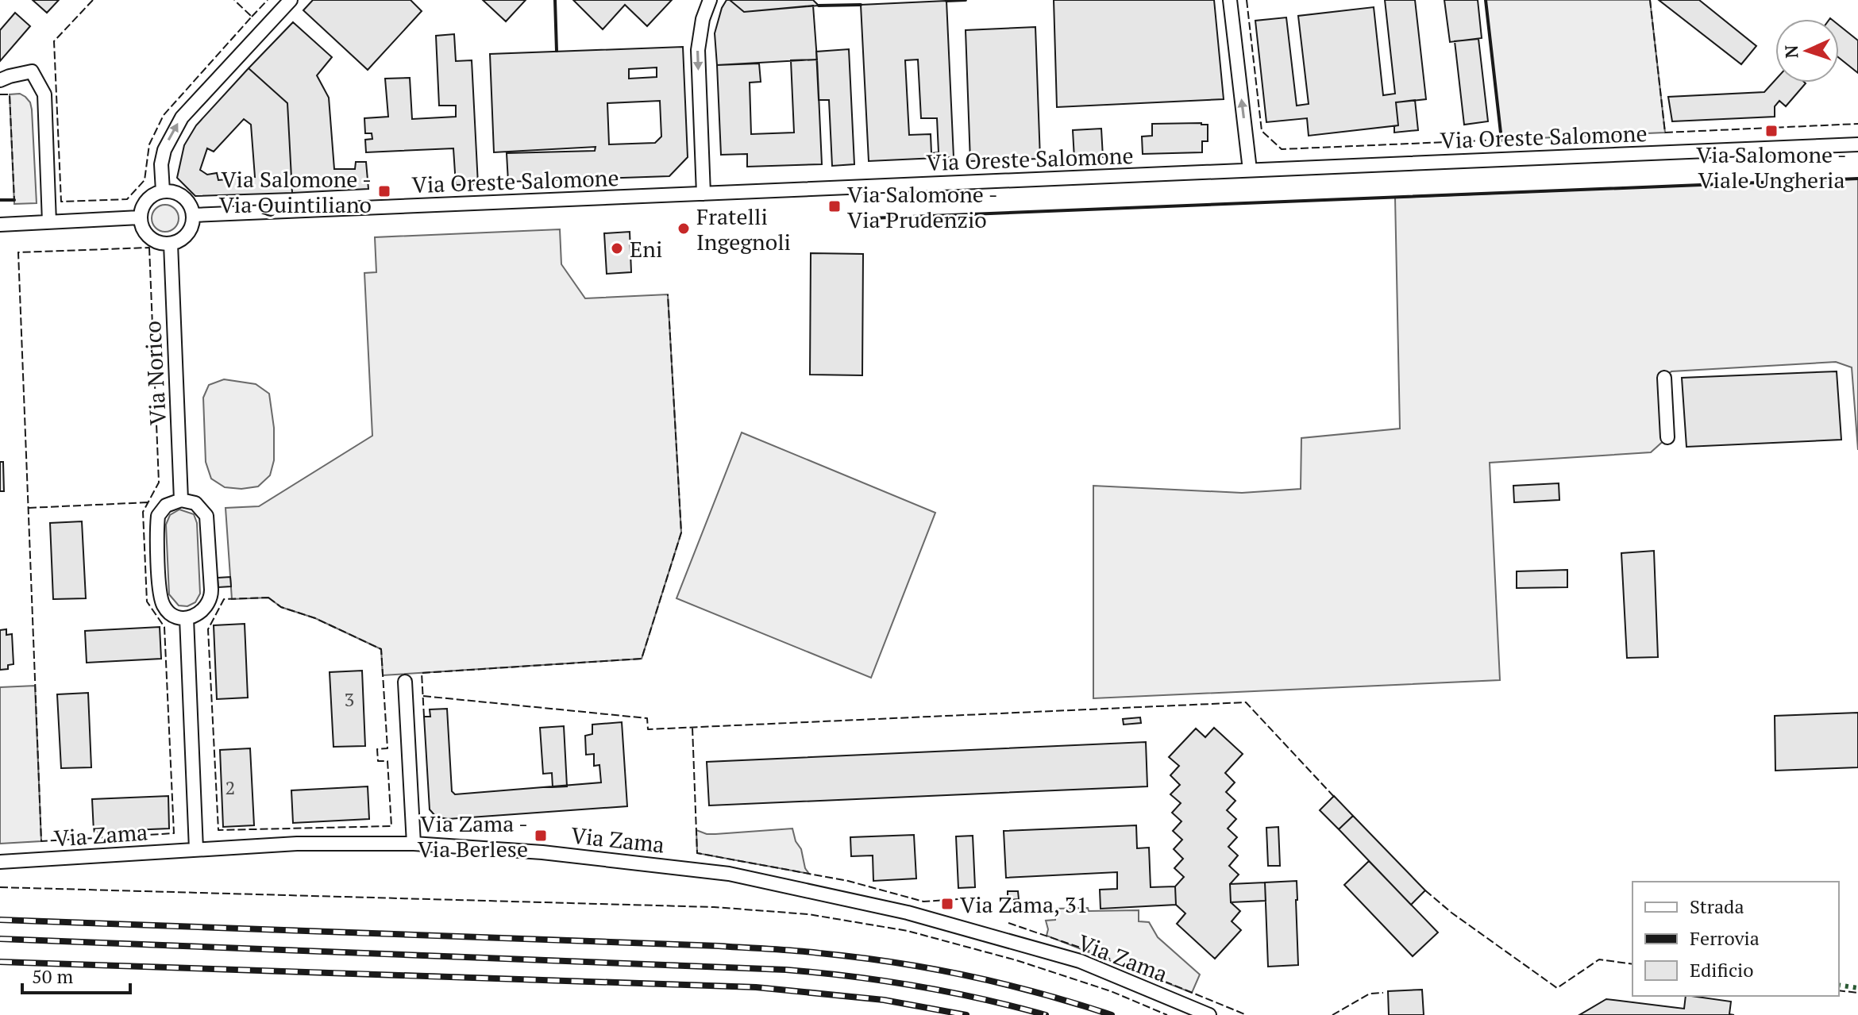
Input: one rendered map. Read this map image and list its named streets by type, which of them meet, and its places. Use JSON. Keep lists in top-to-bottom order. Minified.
{"streets":{"street":["Via Oreste Salomone","Via Norico","Via Zama"]},"crossings":[["Via Oreste Salomone","Via Norico"]],"places":{"transit":["Via Salomone - Viale Ungheria","Via Salomone - Via Quintiliano","Via Salomone - Via Prudenzio","Via Zama - Via Berlese","Via Zama, 31"],"other":["Fratelli Ingegnoli","Eni"]},"house_numbers":["3","2"],"legend":["Strada","Ferrovia","Edificio"],"scale_bar":"50 m","north":"left"}
